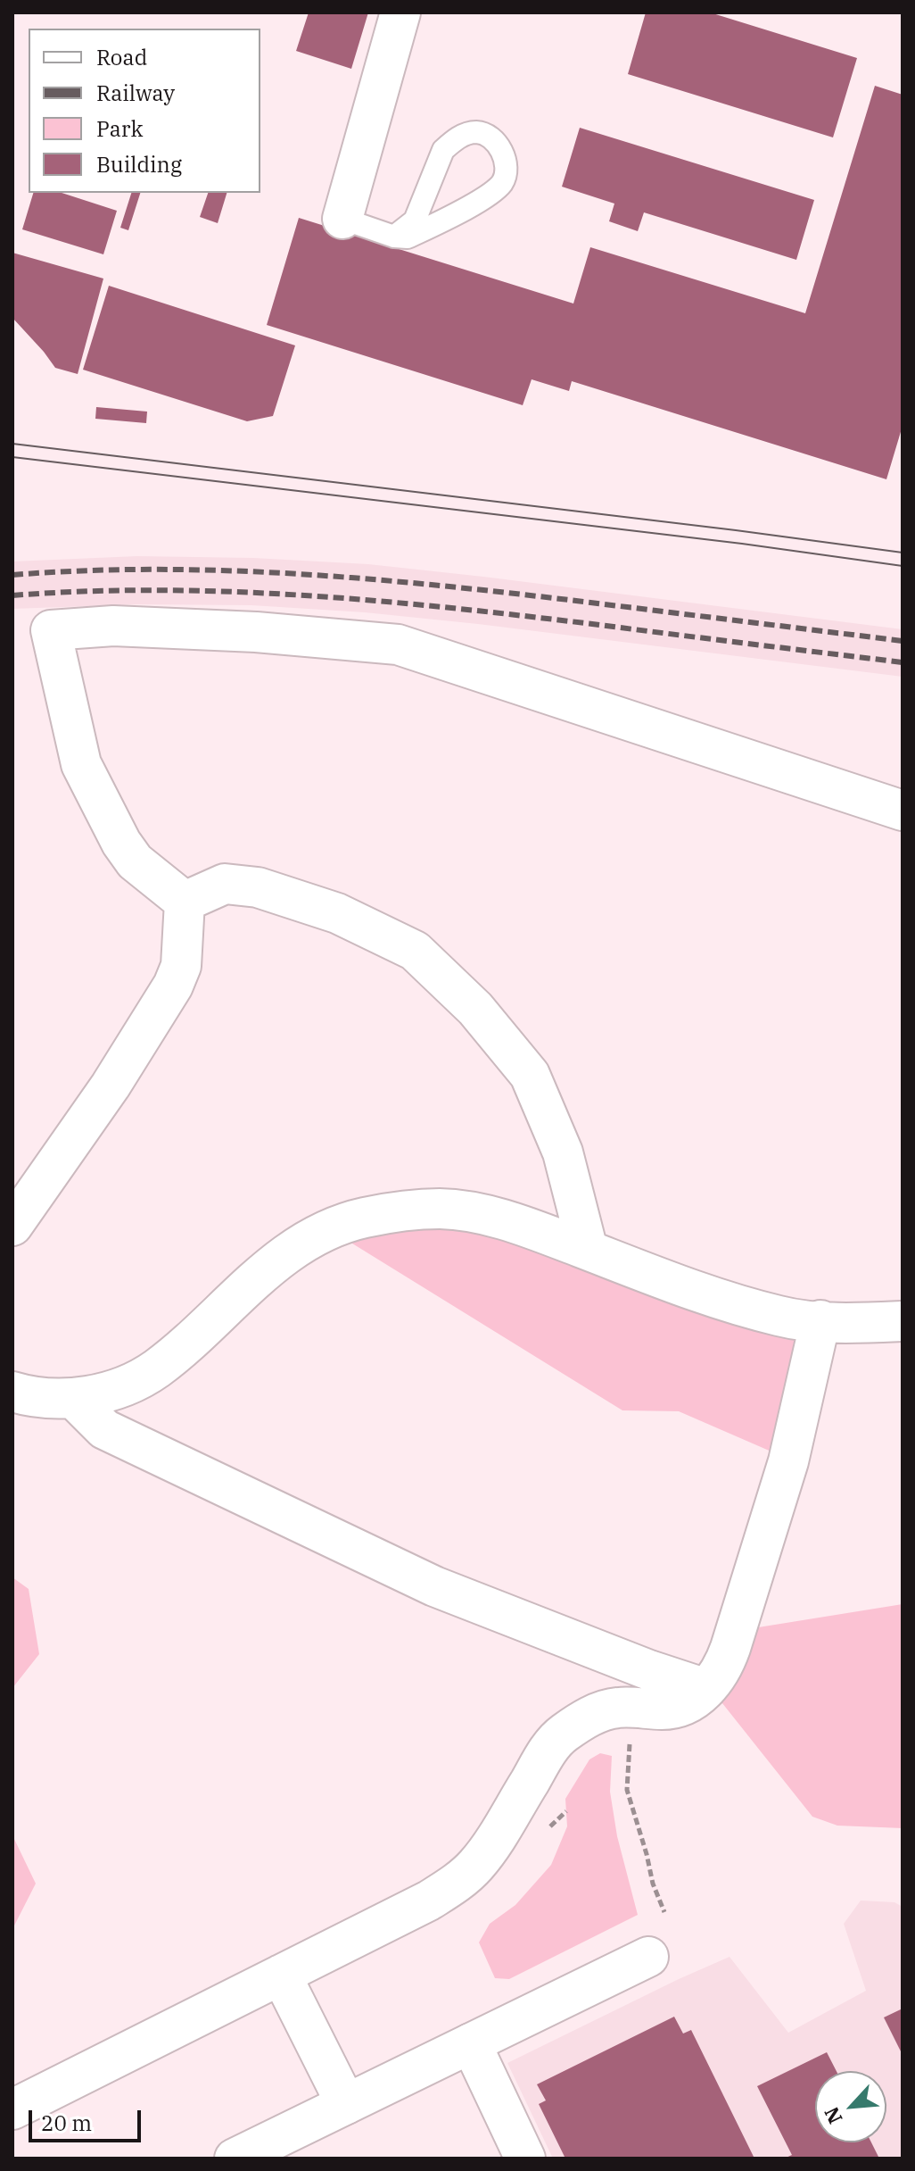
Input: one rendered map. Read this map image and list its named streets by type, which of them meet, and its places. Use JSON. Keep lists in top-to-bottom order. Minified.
{"legend":["Road","Railway","Park","Building"],"scale_bar":"20 m","north":"bottom left"}
